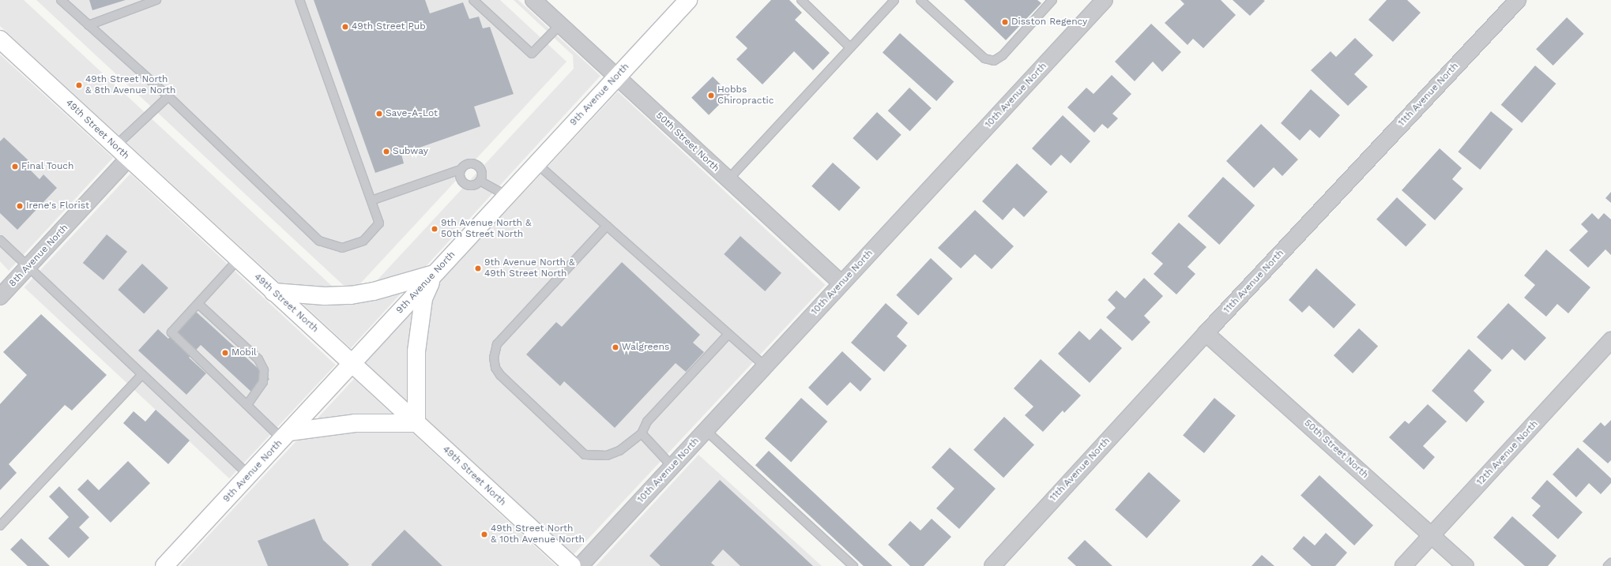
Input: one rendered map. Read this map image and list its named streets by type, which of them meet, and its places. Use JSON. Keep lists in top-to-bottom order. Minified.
{"streets":{"main road":["9th Avenue North","49th Street North"],"street":["11th Avenue North","10th Avenue North","50th Street North","8th Avenue North","12th Avenue North"]},"crossings":[["9th Avenue North","49th Street North"],["9th Avenue North","50th Street North"],["11th Avenue North","50th Street North"],["10th Avenue North","50th Street North"],["49th Street North","8th Avenue North"],["50th Street North","12th Avenue North"]],"places":["Disston Regency","49th Street Pub","49th Street North & 8th Avenue North","Hobbs Chiropractic","Save-A-Lot","Subway","Final Touch","Irene's Florist","9th Avenue North & 50th Street North","9th Avenue North & 49th Street North","Walgreens","Mobil","49th Street North & 10th Avenue North"]}
